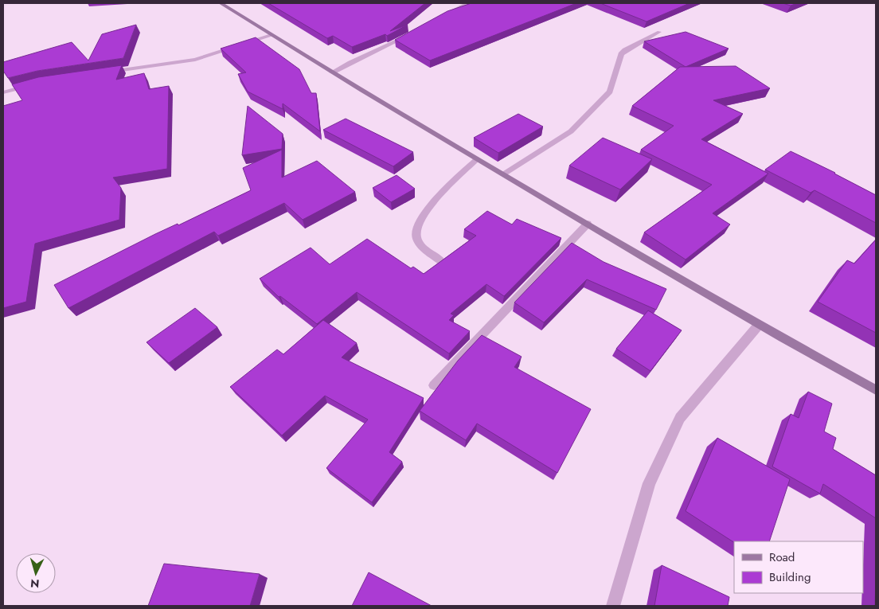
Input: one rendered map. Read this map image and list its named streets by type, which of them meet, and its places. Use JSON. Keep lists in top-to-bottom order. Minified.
{"legend":["Road","Building"],"north":"bottom"}
